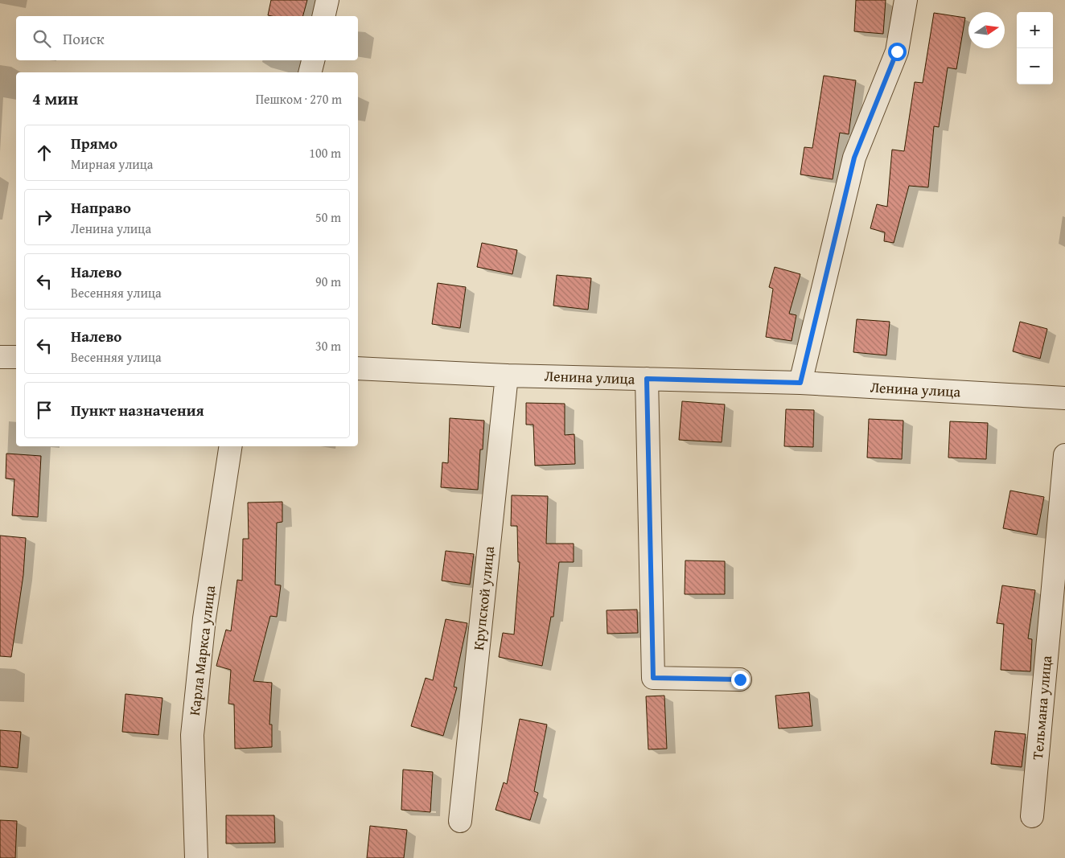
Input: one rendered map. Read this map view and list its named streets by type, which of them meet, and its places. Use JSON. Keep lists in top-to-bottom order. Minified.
{"streets":{"street":["Ленина улица","Крупской улица","Карла Маркса улица","Тельмана улица"]},"crossings":[["Ленина улица","Крупской улица"]],"north":"right","page":{"map_buttons":["+","−"],"search":"Поиск","heading":["4 мин","Пешком · 270 m"],"list":[["Прямо","Мирная улица","100 m"],["Направо","Ленина улица","50 m"],["Налево","Весенняя улица","90 m"],["Налево","Весенняя улица","30 m"],"Пункт назначения"]}}
